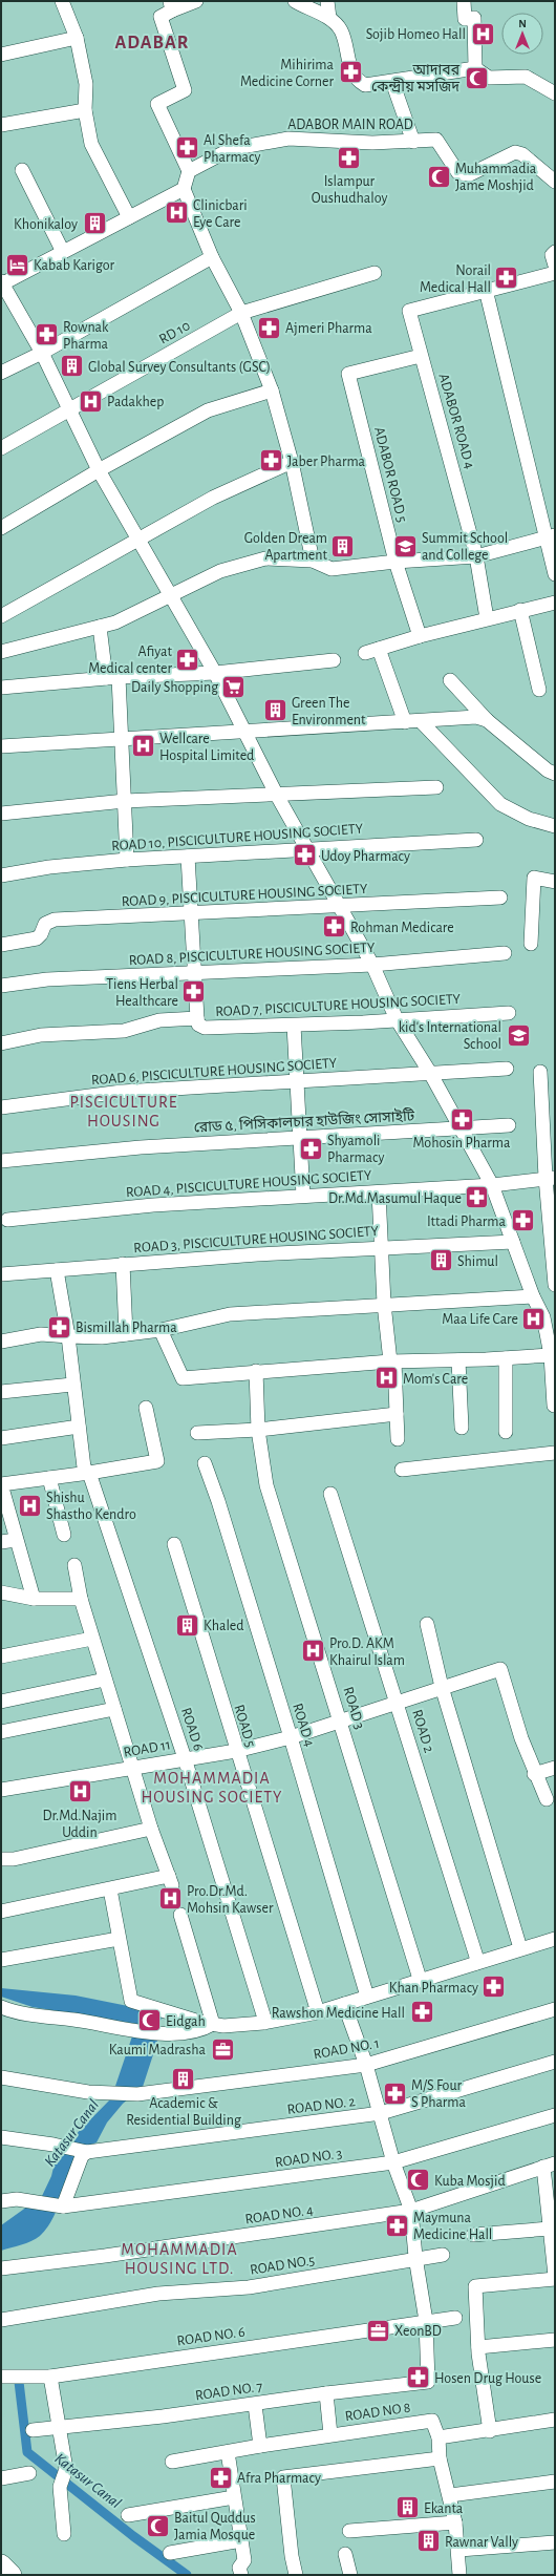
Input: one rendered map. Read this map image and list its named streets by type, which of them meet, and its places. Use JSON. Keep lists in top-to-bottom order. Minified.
{"streets":{"street":["ADABOR MAIN ROAD","RD 10","ADABOR ROAD 4","ADABOR ROAD 5","ROAD 10, PISCICULTURE HOUSING SOCIETY","ROAD 9, PISCICULTURE HOUSING SOCIETY","ROAD 8, PISCICULTURE HOUSING SOCIETY","ROAD 7, PISCICULTURE HOUSING SOCIETY","ROAD 6, PISCICULTURE HOUSING SOCIETY","রোড ৫, পিসিকালচার হাউজিং সোসাইটি","ROAD 4, PISCICULTURE HOUSING SOCIETY","ROAD 3, PISCICULTURE HOUSING SOCIETY","ROAD 3","ROAD 4","ROAD 5","ROAD 6","ROAD 2","ROAD 11","ROAD NO. 1","ROAD NO. 2","ROAD NO. 3","ROAD NO. 4","ROAD NO.5","ROAD NO. 6","ROAD NO. 7","ROAD NO 8"]},"crossings":[["ADABOR ROAD 4","ADABOR ROAD 5"],["ROAD 3, PISCICULTURE HOUSING SOCIETY","ROAD 6"],["ROAD 3","ROAD 11"],["ROAD 4","ROAD 11"],["ROAD 5","ROAD 11"],["ROAD 6","ROAD 11"],["ROAD 2","ROAD 11"],["ROAD NO. 6","ROAD NO. 7"]],"districts":["ADABAR","PISCICULTURE HOUSING","MOHAMMADIA HOUSING SOCIETY","MOHAMMADIA HOUSING LTD."],"water":["Katasur Canal"],"places":{"hospital":["Sojib Homeo Hall","Clinicbari Eye Care","Padakhep","Wellcare Hospital Limited","Maa Life Care","Mom's Care","Shishu Shastho Kendro","Pro.D. AKM Khairul Islam","Dr.Md.Najim Uddin","Pro.Dr.Md. Mohsin Kawser"],"pharmacy":["Mihirima Medicine Corner","Al Shefa Pharmacy","Islampur Oushudhaloy","Norail Medical Hall","Ajmeri Pharma","Rownak Pharma","Jaber Pharma","Afiyat Medical center","Udoy Pharmacy","Rohman Medicare","Tiens Herbal Healthcare","Mohosin Pharma","Shyamoli Pharmacy","Dr.Md.Masumul Haque","Ittadi Pharma","Bismillah Pharma","Khan Pharmacy","Rawshon Medicine Hall","M/S Four S Pharma","Maymuna Medicine Hall","Hosen Drug House","Afra Pharmacy"],"mosque":["আদাবর কেন্দ্রীয় মসজিদ","Muhammadia Jame Moshjid","Eidgah","Kuba Mosjid","Baitul Quddus Jamia Mosque"],"building":["Khonikaloy","Global Survey Consultants (GSC)","Golden Dream Apartment","Green The Environment","Shimul","Khaled","Academic & Residential Building","Ekanta","Rawnar Vally"],"hotel":["Kabab Karigor"],"school or university":["Summit School and College","kid's International School"],"supermarket":["Daily Shopping"],"office":["Kaumi Madrasha","XeonBD"]},"north":"top"}
